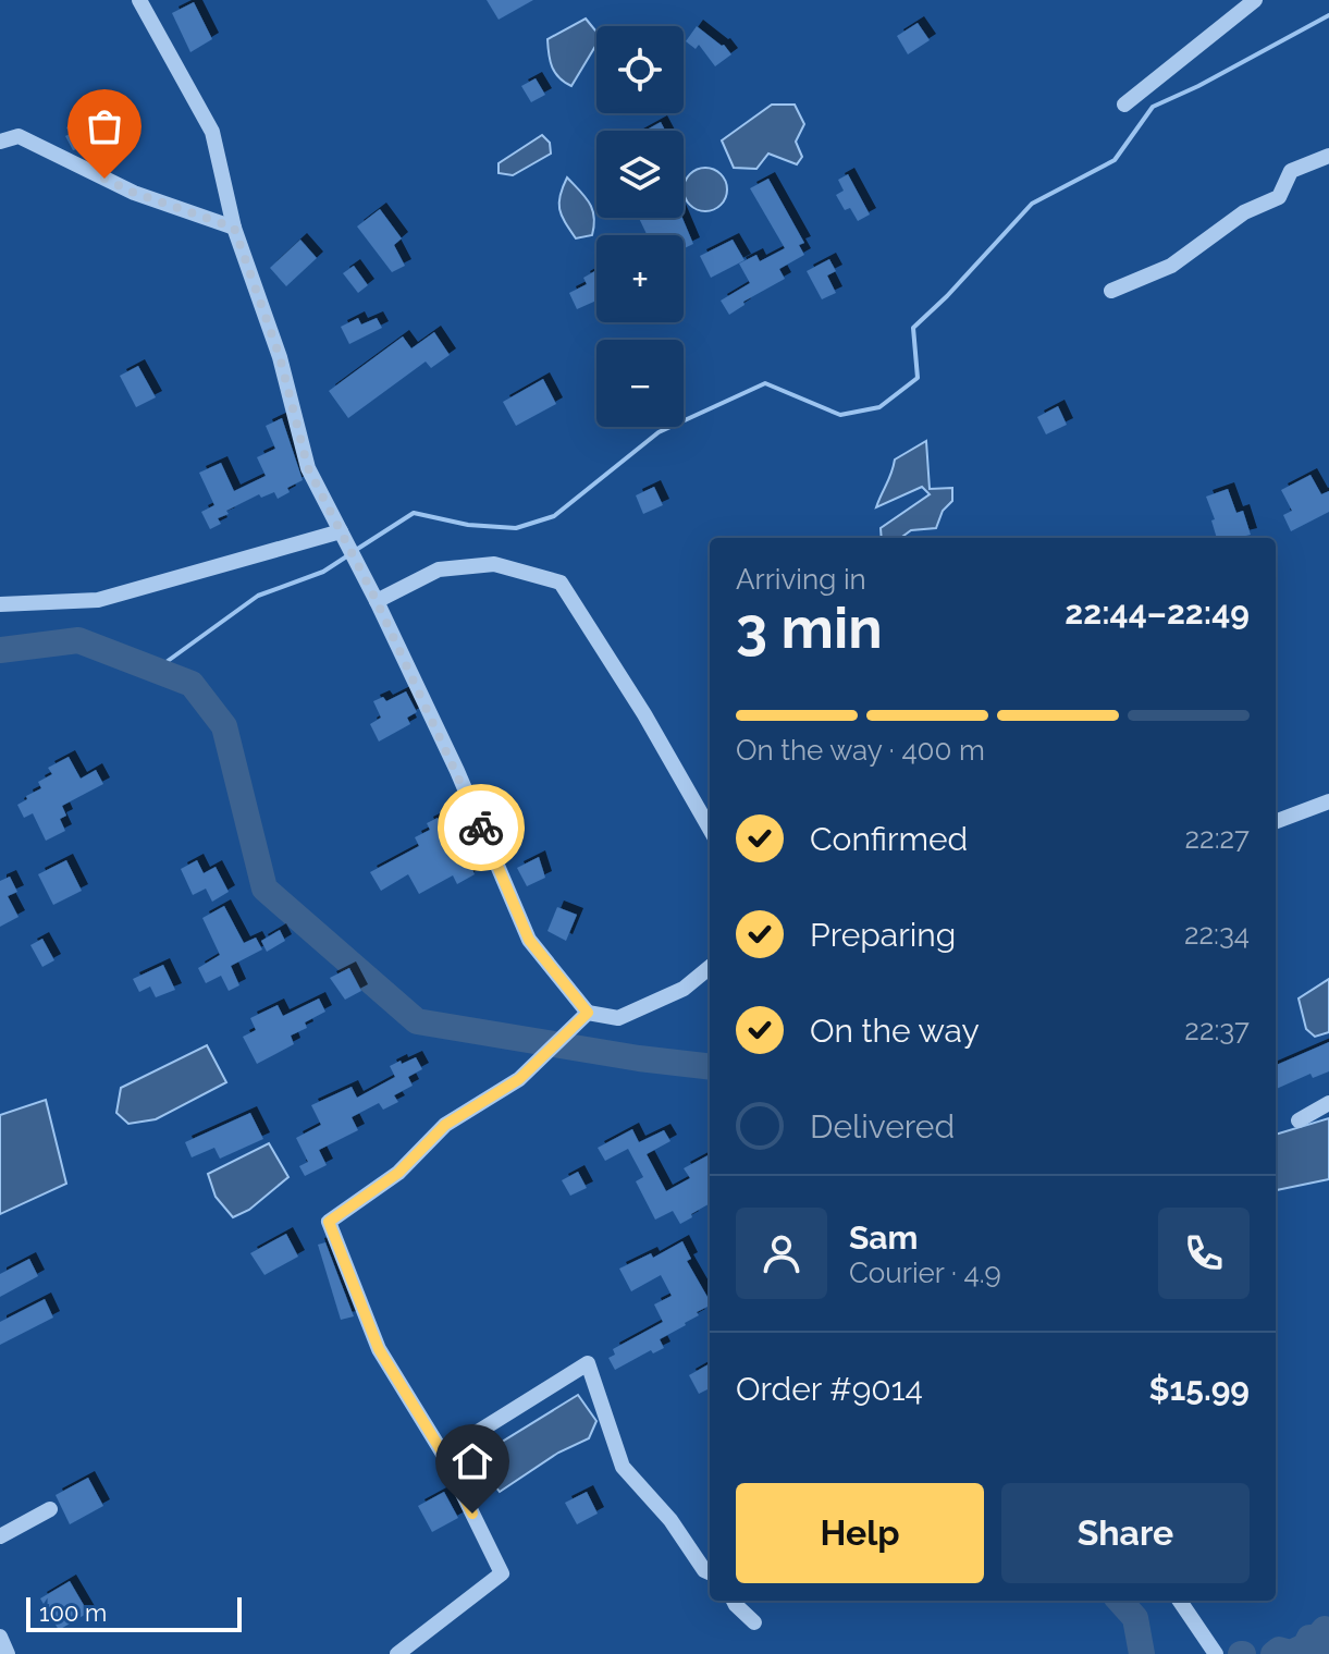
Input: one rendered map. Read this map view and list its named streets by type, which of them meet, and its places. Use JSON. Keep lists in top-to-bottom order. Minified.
{"scale_bar":"100 m","page":{"map_buttons":["+","−"],"heading":["3 min","Arriving in","22:44–22:49"],"panel":["Sam","Courier · 4.9","Order #9014","$15.99"],"bar":"On the way · 400 m","list":[["Confirmed","22:27"],["Preparing","22:34"],["On the way","22:37"],"Delivered"],"buttons":["Help","Share"],"scale":"100 m"}}
